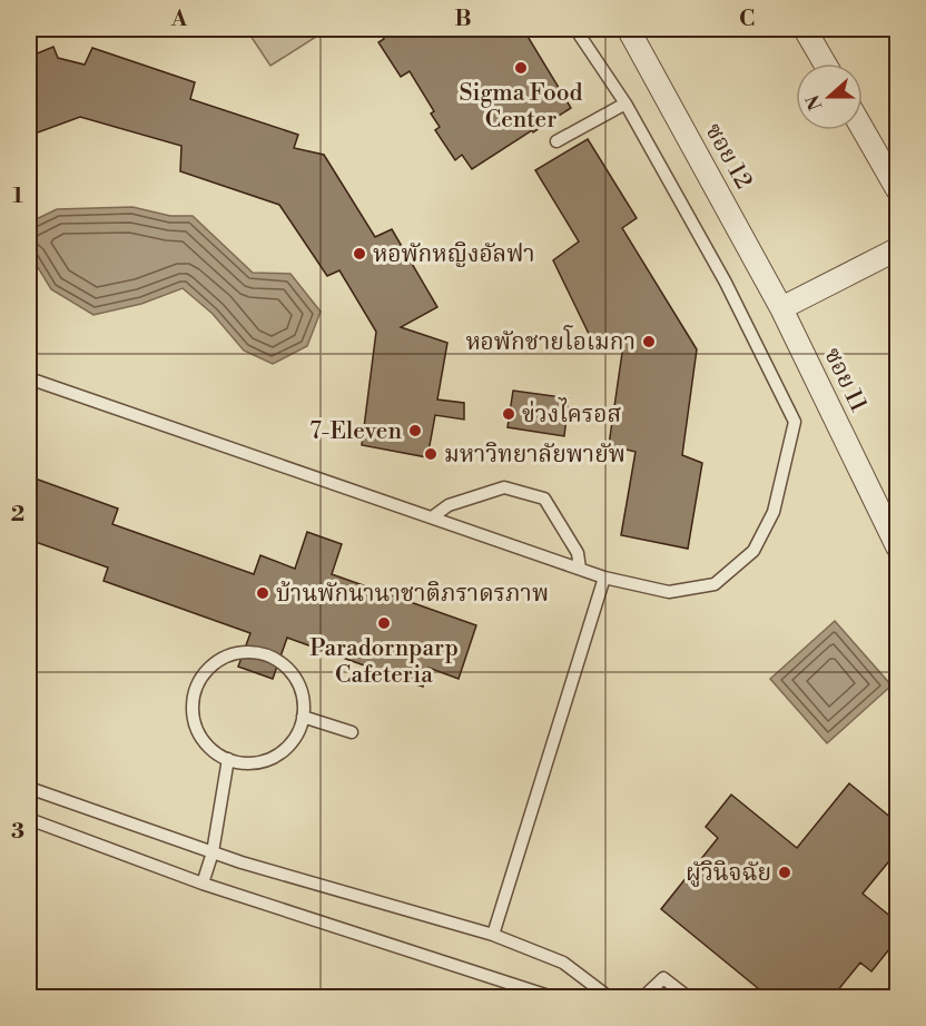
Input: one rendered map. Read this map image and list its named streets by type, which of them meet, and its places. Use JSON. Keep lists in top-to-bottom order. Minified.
{"streets":{"street":["ซอย 12","ซอย 11"]},"crossings":[["ซอย 12","ซอย 11"]],"places":["Sigma Food Center","หอพักหญิงอัลฟา","หอพักชายโอเมกา","ข่วงไครอส","7-Eleven","มหาวิทยาลัยพายัพ","บ้านพักนานาชาติภราดรภาพ","Paradornparp Cafeteria","ผัูวินิจฉัย"],"north":"left","grid":{"columns":["A","B","C"],"rows":["1","2","3"]}}
